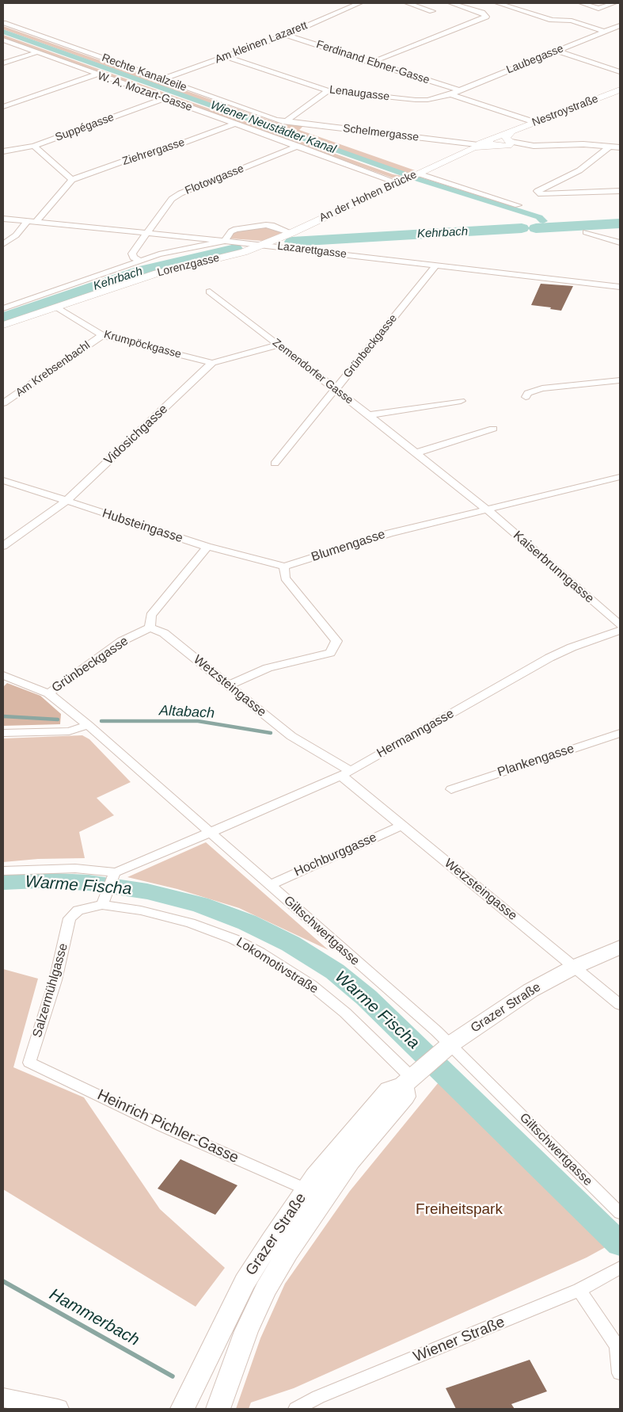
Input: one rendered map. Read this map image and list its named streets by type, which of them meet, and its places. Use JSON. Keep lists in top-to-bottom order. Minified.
{"streets":{"main road":["Grazer Straße"],"street":["Am kleinen Lazarett","Laubegasse","Ferdinand Ebner-Gasse","Rechte Kanalzeile","W. A. Mozart-Gasse","Lenaugasse","Nestroystraße","Suppégasse","Schelmergasse","Ziehrergasse","Flotowgasse","An der Hohen Brücke","Lazarettgasse","Lorenzgasse","Krumpöckgasse","Grünbeckgasse","Am Krebsenbachl","Zemendorfer Gasse","Vidosichgasse","Hubsteingasse","Blumengasse","Kaiserbrunngasse","Wetzsteingasse","Hermanngasse","Plankengasse","Hochburggasse","Giltschwertgasse","Lokomotivstraße","Salzermühlgasse","Heinrich Pichler-Gasse","Wiener Straße"]},"crossings":[["Am kleinen Lazarett","Ferdinand Ebner-Gasse"],["Am kleinen Lazarett","Rechte Kanalzeile"],["Am kleinen Lazarett","Lenaugasse"],["Laubegasse","Ferdinand Ebner-Gasse"],["Laubegasse","Lenaugasse"],["Rechte Kanalzeile","Schelmergasse"],["W. A. Mozart-Gasse","Suppégasse"],["W. A. Mozart-Gasse","Ziehrergasse"],["W. A. Mozart-Gasse","Flotowgasse"],["W. A. Mozart-Gasse","An der Hohen Brücke"],["Nestroystraße","An der Hohen Brücke"],["Schelmergasse","An der Hohen Brücke"],["Flotowgasse","Lazarettgasse"],["An der Hohen Brücke","Lazarettgasse"],["An der Hohen Brücke","Lorenzgasse"],["Lazarettgasse","Lorenzgasse"],["Lazarettgasse","Grünbeckgasse"],["Lorenzgasse","Krumpöckgasse"],["Krumpöckgasse","Am Krebsenbachl"],["Krumpöckgasse","Vidosichgasse"],["Grünbeckgasse","Zemendorfer Gasse"],["Grünbeckgasse","Wetzsteingasse"],["Grünbeckgasse","Giltschwertgasse"],["Zemendorfer Gasse","Vidosichgasse"],["Zemendorfer Gasse","Blumengasse"],["Zemendorfer Gasse","Kaiserbrunngasse"],["Vidosichgasse","Hubsteingasse"],["Hubsteingasse","Blumengasse"],["Blumengasse","Kaiserbrunngasse"],["Wetzsteingasse","Hermanngasse"],["Wetzsteingasse","Hochburggasse"],["Wetzsteingasse","Grazer Straße"],["Hermanngasse","Giltschwertgasse"],["Hochburggasse","Giltschwertgasse"],["Giltschwertgasse","Lokomotivstraße"],["Giltschwertgasse","Grazer Straße"],["Lokomotivstraße","Salzermühlgasse"],["Lokomotivstraße","Grazer Straße"],["Salzermühlgasse","Heinrich Pichler-Gasse"],["Grazer Straße","Heinrich Pichler-Gasse"]],"water":["Wiener Neustädter Kanal","Kehrbach","Altabach","Warme Fischa","Hammerbach"],"parks":["Freiheitspark"]}
